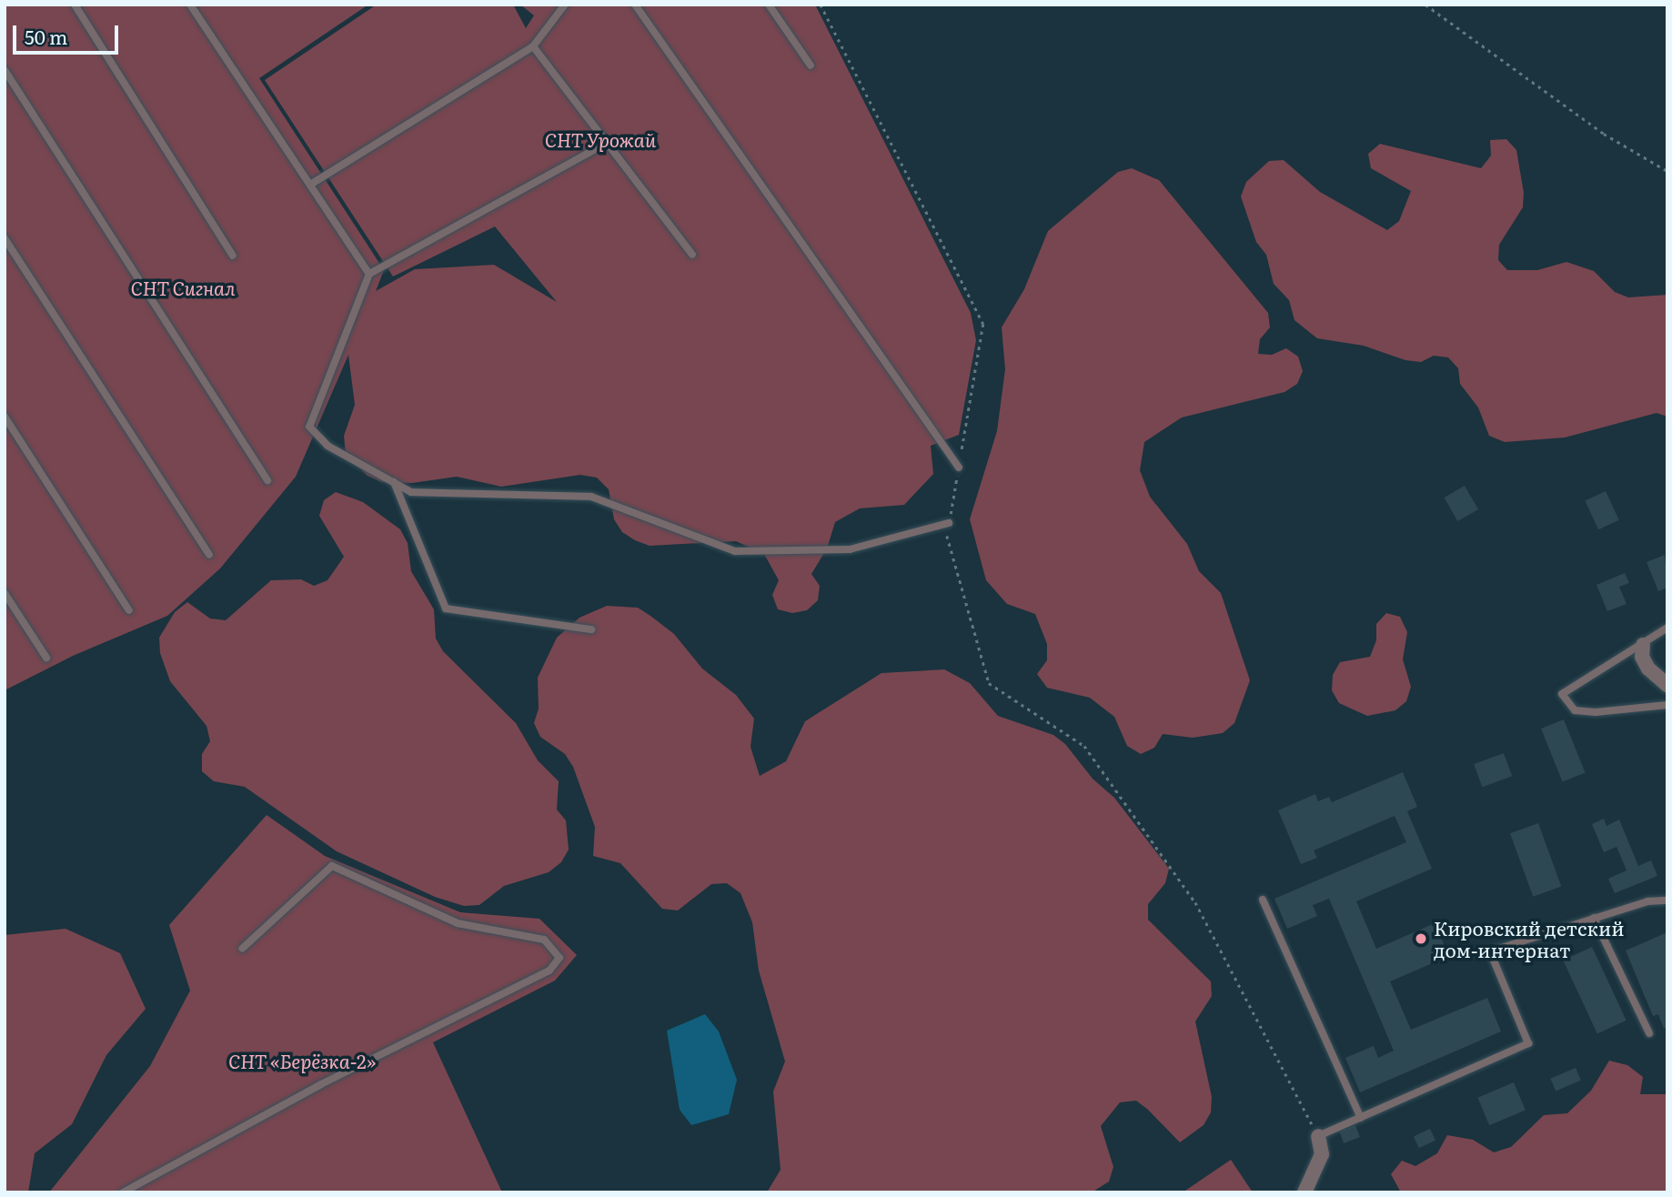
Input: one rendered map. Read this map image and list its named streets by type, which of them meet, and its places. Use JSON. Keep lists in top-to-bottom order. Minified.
{"parks":["СНТ Урожай","СНТ Сигнал","СНТ «Берёзка-2»"],"places":["Кировский детский дом-интернат"],"scale_bar":"50 m"}
